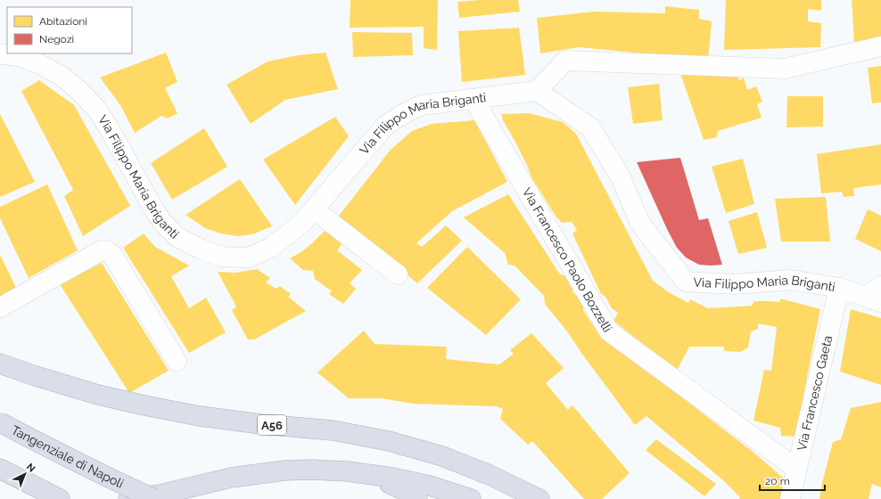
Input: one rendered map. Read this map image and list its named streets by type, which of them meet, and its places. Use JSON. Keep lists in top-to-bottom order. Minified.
{"streets":{"highway":["A56","Tangenziale di Napoli"],"street":["Via Filippo Maria Briganti","Via Francesco Paolo Bozzelli","Via Francesco Gaeta"]},"crossings":[["Via Filippo Maria Briganti","Via Francesco Paolo Bozzelli"],["Via Filippo Maria Briganti","Via Francesco Gaeta"],["Via Francesco Paolo Bozzelli","Via Francesco Gaeta"]],"legend":["Abitazioni","Negozi"],"scale_bar":"20 m","north":"top right"}
